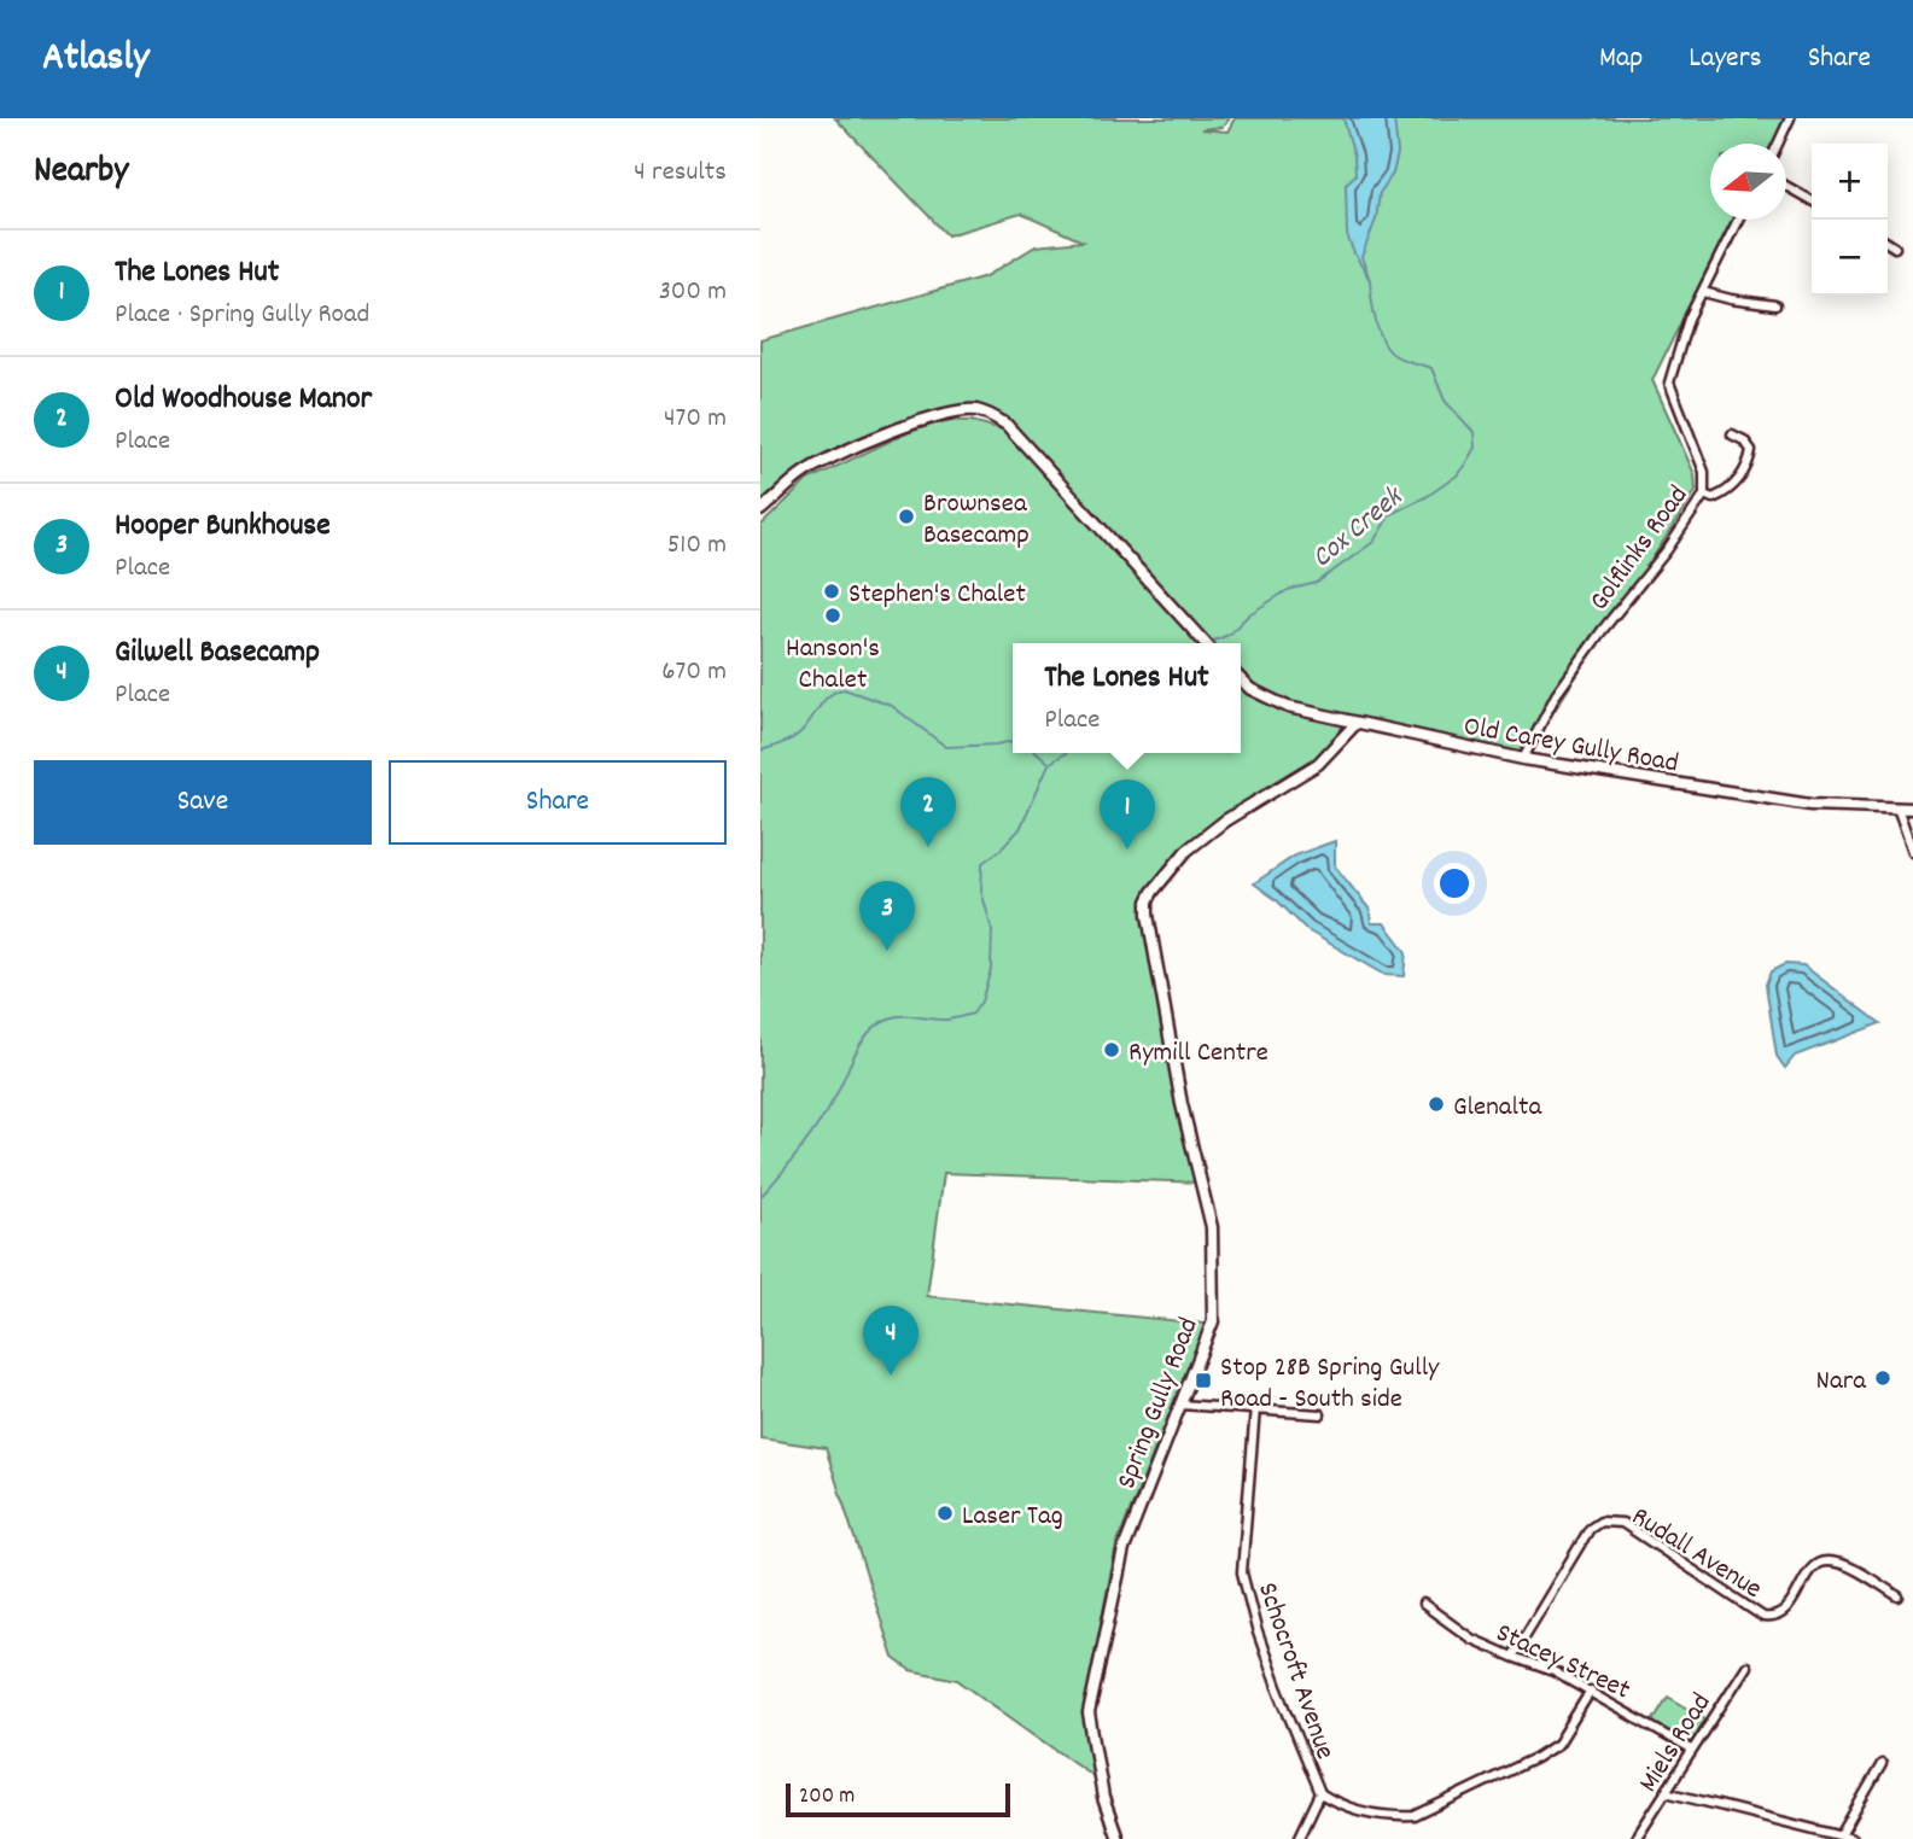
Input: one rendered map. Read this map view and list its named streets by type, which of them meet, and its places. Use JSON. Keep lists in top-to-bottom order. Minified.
{"streets":{"main road":["Old Carey Gully Road","Spring Gully Road"],"street":["Golflinks Road","Rudall Avenue","Stacey Street","Schocroft Avenue","Miels Road"]},"crossings":[["Golflinks Road","Old Carey Gully Road"],["Old Carey Gully Road","Spring Gully Road"],["Rudall Avenue","Stacey Street"],["Stacey Street","Miels Road"]],"water":["Cox Creek"],"places":{"other":["Brownsea Basecamp","Stephen's Chalet","Hanson's Chalet","Rymill Centre","Glenalta","Nara","Laser Tag"],"transit":["Stop 28B Spring Gully Road - South side"]},"scale_bar":"200 m","north":"left","page":{"header":"Atlasly","nav":["Map","Layers","Share"],"heading":["Nearby","4 results"],"map_buttons":["+","−"],"list":[{"mark":"1","name":"The Lones Hut","note":"Place · Spring Gully Road","value":"300 m"},{"mark":"2","name":"Old Woodhouse Manor","note":"Place","value":"470 m"},{"mark":"3","name":"Hooper Bunkhouse","note":"Place","value":"510 m"},{"mark":"4","name":"Gilwell Basecamp","note":"Place","value":"670 m"}],"popup":["The Lones Hut","Place"],"buttons":["Save","Share"],"pins":["2","1","3","4"],"scale":"200 m"}}
